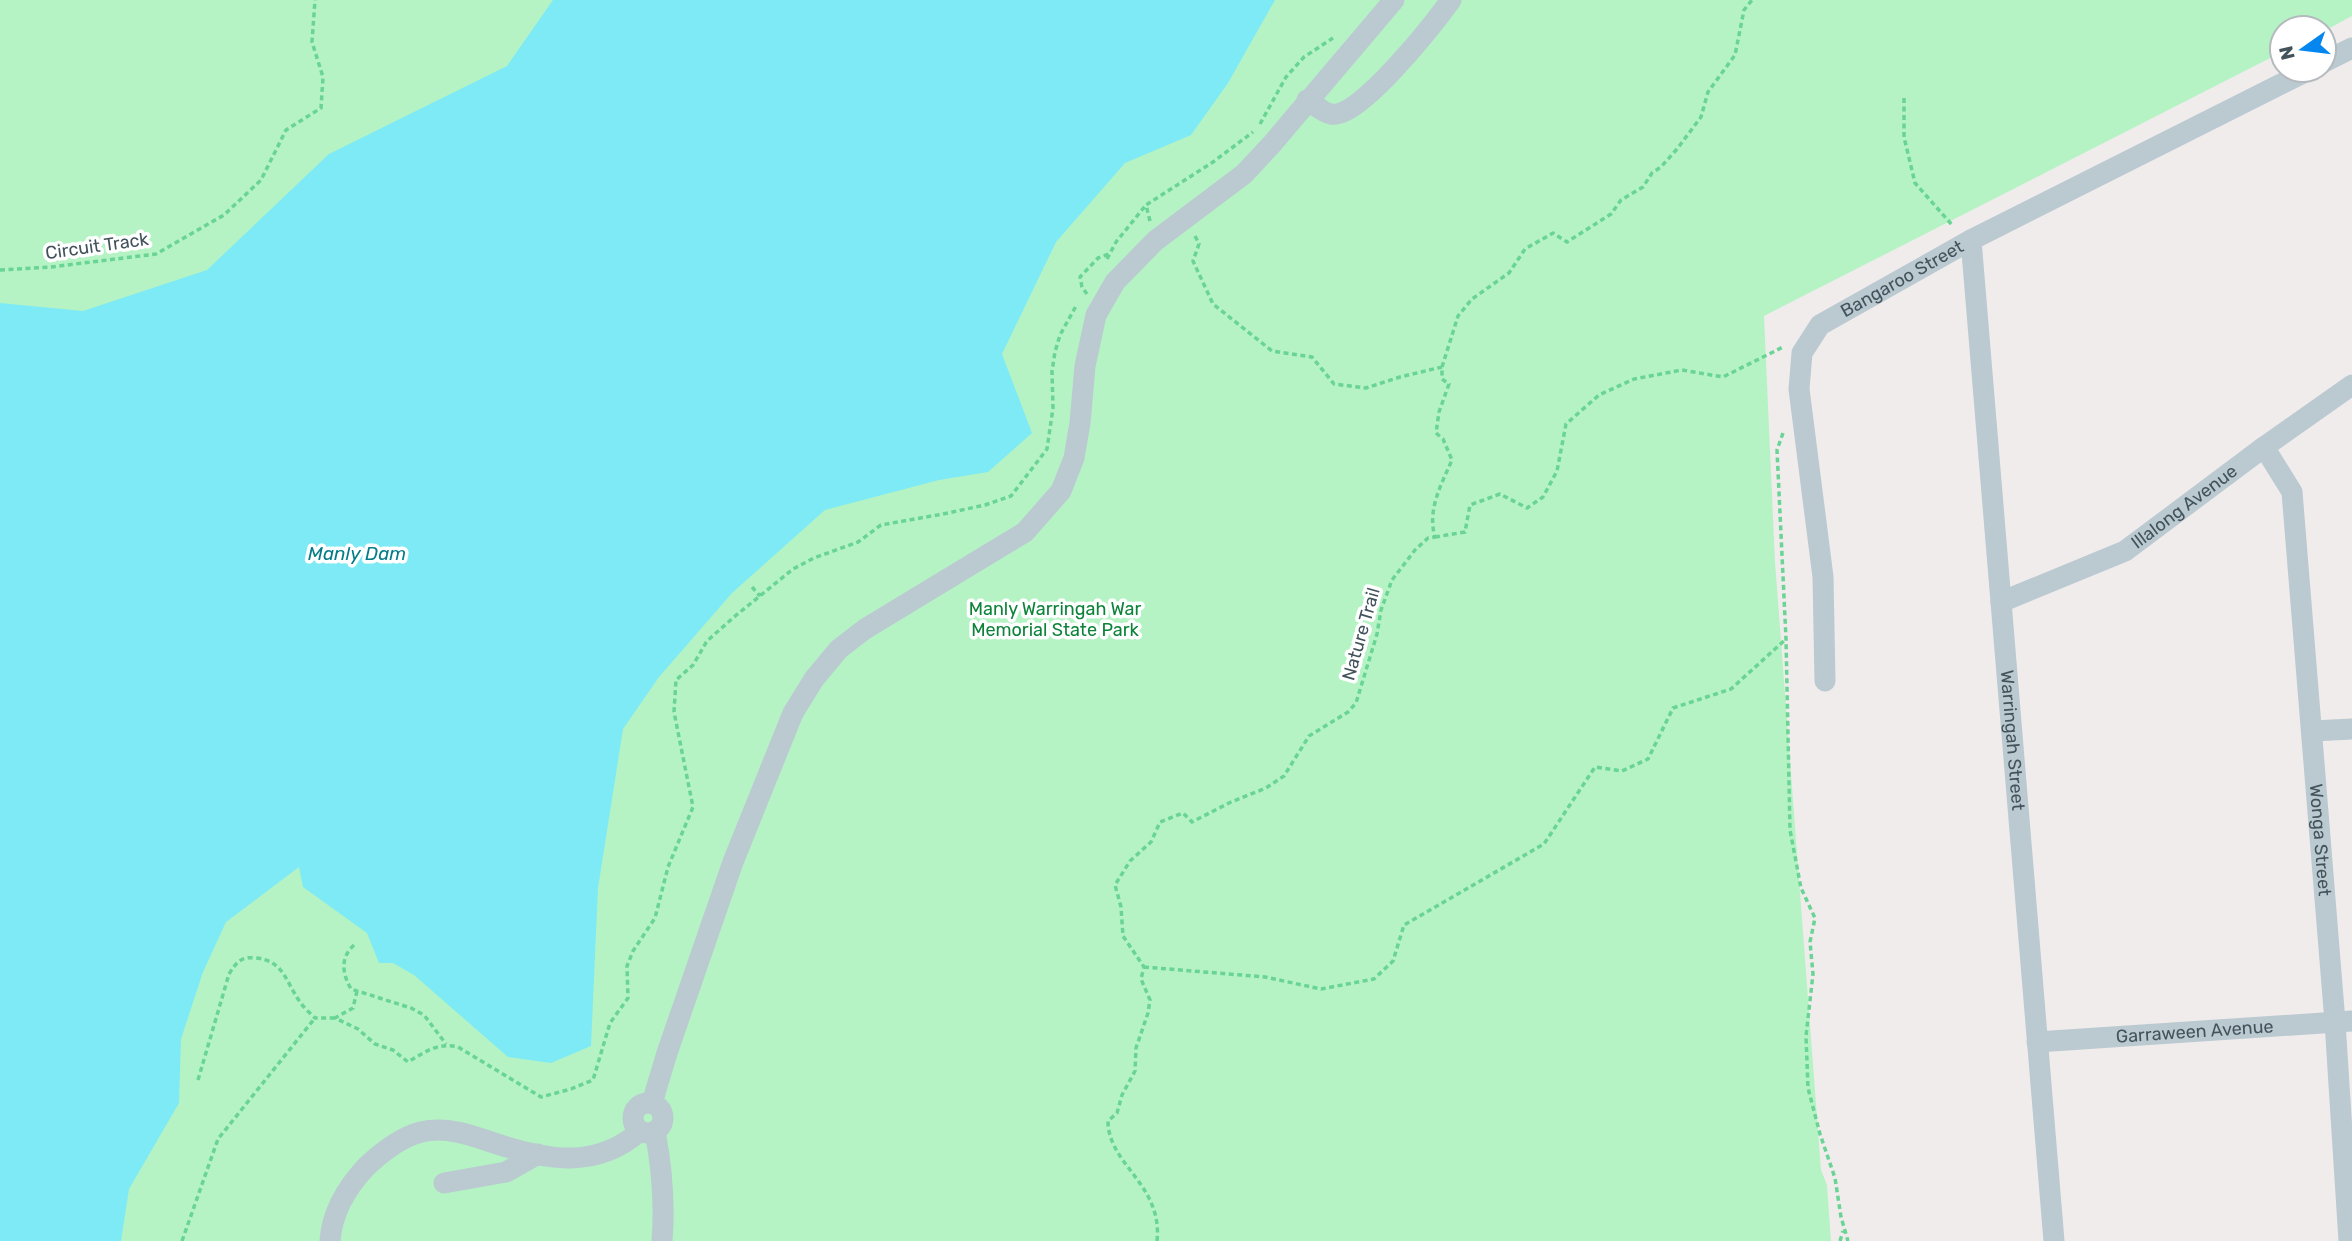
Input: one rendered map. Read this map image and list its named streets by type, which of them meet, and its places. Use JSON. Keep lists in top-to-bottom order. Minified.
{"streets":{"street":["Bangaroo Street","Illalong Avenue","Warringah Street","Wonga Street","Garraween Avenue"],"path":["Circuit Track","Nature Trail"]},"crossings":[["Bangaroo Street","Warringah Street"],["Illalong Avenue","Warringah Street"],["Illalong Avenue","Wonga Street"],["Warringah Street","Garraween Avenue"],["Wonga Street","Garraween Avenue"]],"water":["Manly Dam"],"parks":["Manly Warringah War Memorial State Park"],"north":"left"}
